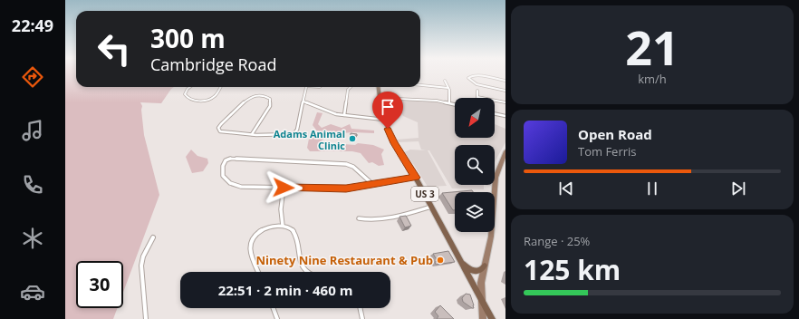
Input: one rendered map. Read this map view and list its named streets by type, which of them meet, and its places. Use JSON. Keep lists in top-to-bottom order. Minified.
{"streets":{"highway":["US 3"]},"places":["Adams Animal Clinic","Ninety Nine Restaurant & Pub"],"north":"bottom left","page":{"tabs":"22:49","tile":[["21","km/h"],["Range · 25%","125 km"]],"turn":["300 m","Cambridge Road"],"song":["Open Road","Tom Ferris"],"limit":"30","trip":"22:51 · 2 min · 460 m"}}
